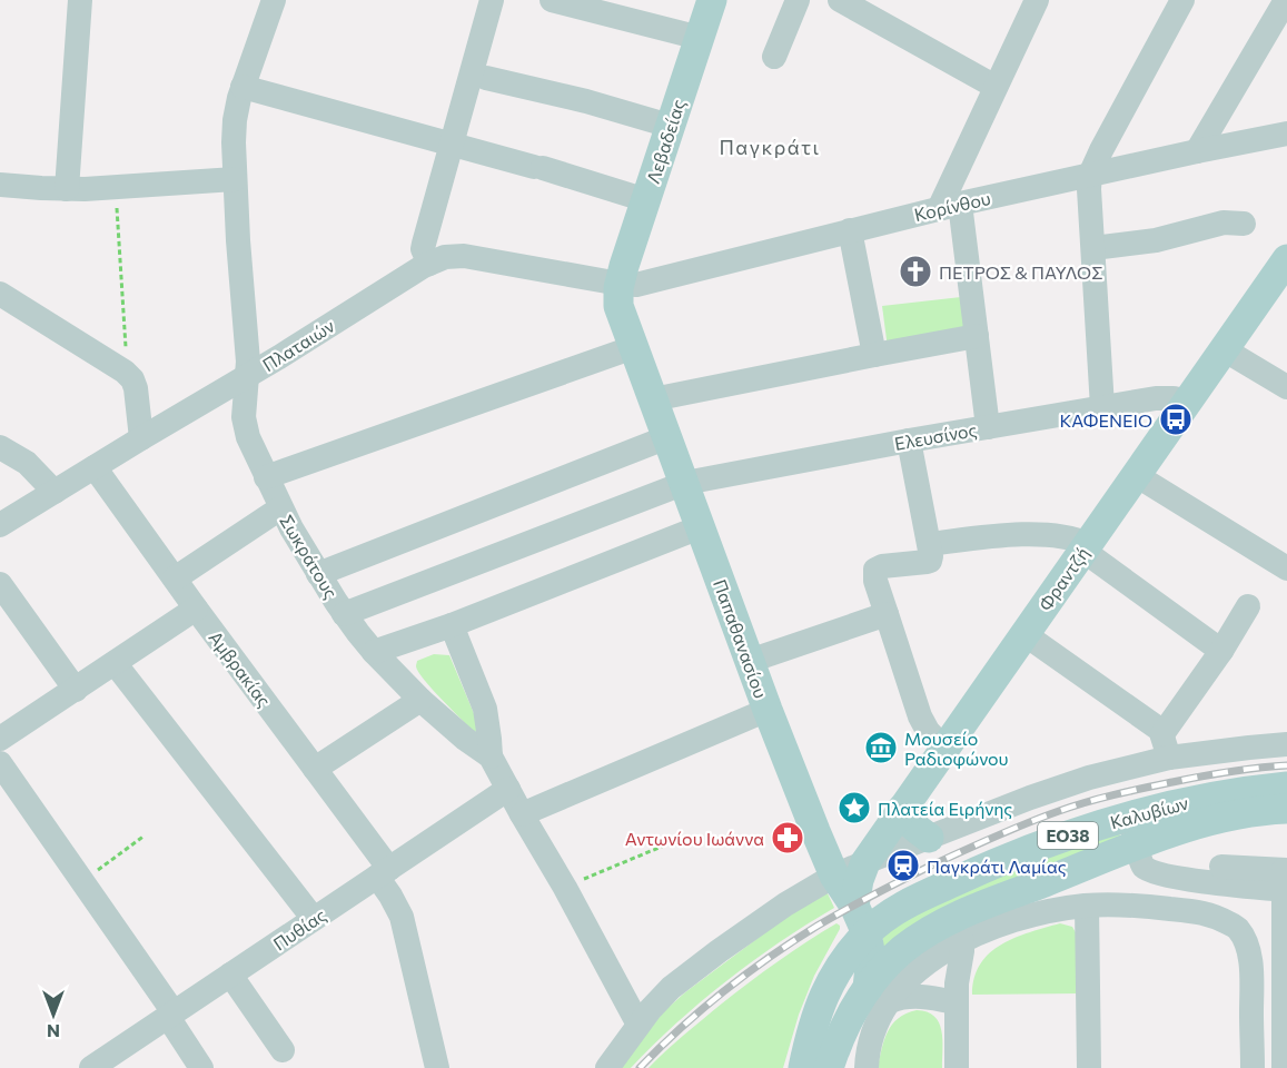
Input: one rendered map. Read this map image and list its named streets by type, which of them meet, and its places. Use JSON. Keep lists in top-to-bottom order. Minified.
{"streets":{"main road":["Λεβαδείας","Φραντζή","Παπαθανασίου","Καλυβίων","ΕΟ38"],"street":["Κορίνθου","Πλαταιών","Ελευσίνος","Σωκράτους","Αμβρακίας","Πυθίας"]},"crossings":[["Λεβαδείας","Κορίνθου"],["Λεβαδείας","Πλαταιών"],["Λεβαδείας","Παπαθανασίου"],["Κορίνθου","Πλαταιών"],["Κορίνθου","Παπαθανασίου"],["Πλαταιών","Σωκράτους"],["Πλαταιών","Παπαθανασίου"],["Πλαταιών","Αμβρακίας"],["Ελευσίνος","Σωκράτους"],["Ελευσίνος","Φραντζή"],["Ελευσίνος","Παπαθανασίου"],["Σωκράτους","Πυθίας"],["Φραντζή","Παπαθανασίου"],["Παπαθανασίου","Καλυβίων"],["Αμβρακίας","Πυθίας"]],"districts":["Παγκράτι"],"places":{"church":["ΠΕΤΡΟΣ & ΠΑΥΛΟΣ"],"bus stop":["ΚΑΦΕΝΕΙΟ"],"museum":["Μουσείο Ραδιοφώνου"],"place":["Πλατεία Ειρήνης"],"pharmacy":["Αντωνίου Ιωάννα"],"station":["Παγκράτι Λαμίας"]},"north":"bottom"}
